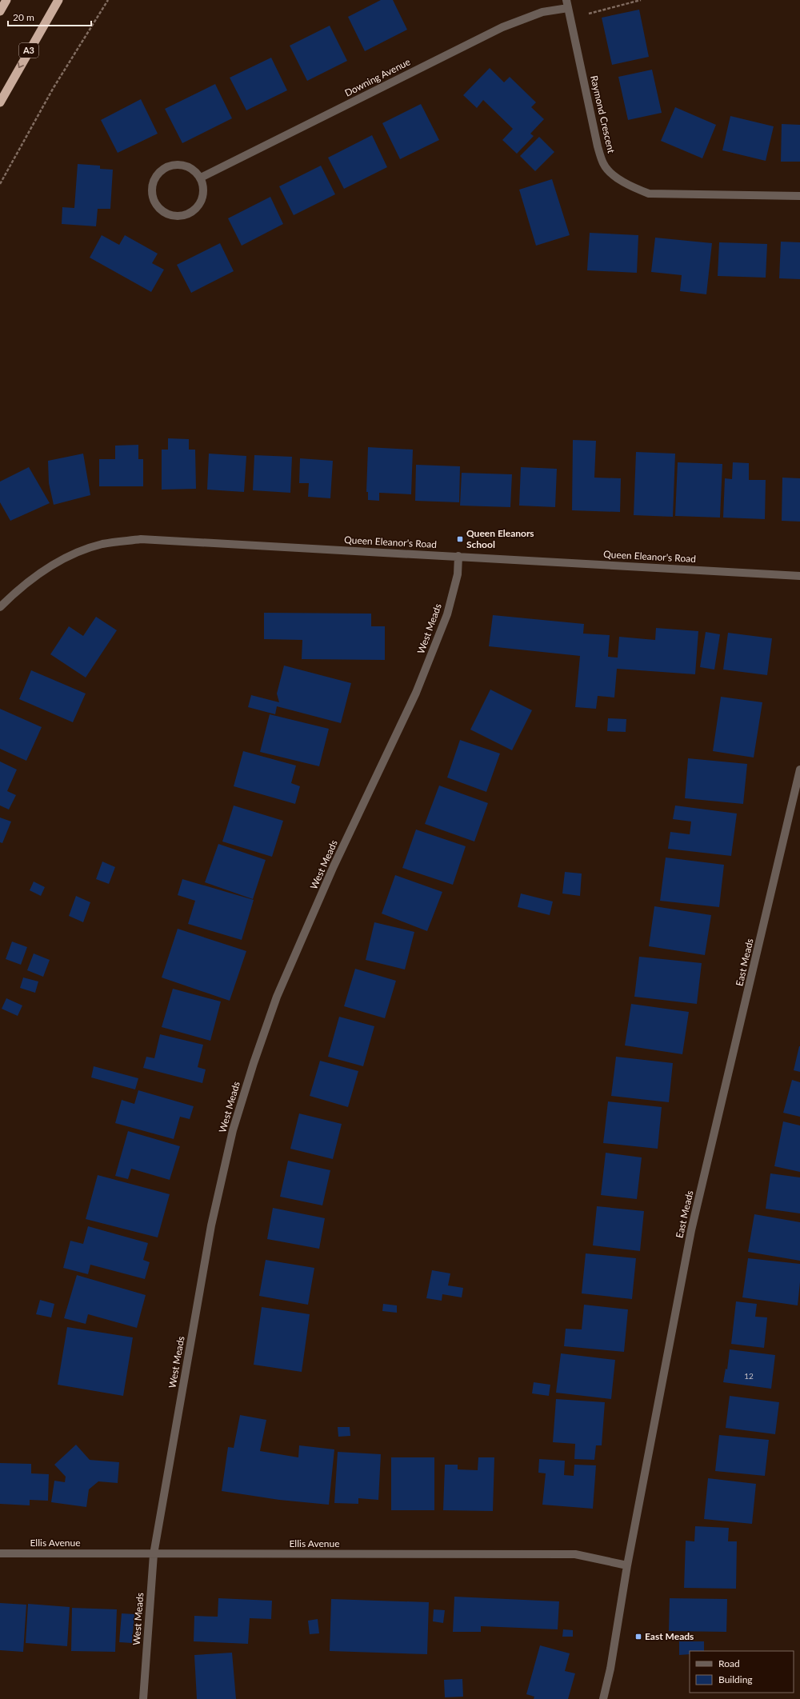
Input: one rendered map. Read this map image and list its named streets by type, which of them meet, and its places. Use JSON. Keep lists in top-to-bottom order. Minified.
{"streets":{"highway":["A3"],"street":["Downing Avenue","Raymond Crescent","Queen Eleanor's Road","West Meads","East Meads","Ellis Avenue"]},"crossings":[["Downing Avenue","Raymond Crescent"],["Queen Eleanor's Road","West Meads"],["West Meads","Ellis Avenue"],["East Meads","Ellis Avenue"]],"places":{"transit":["Queen Eleanors School","East Meads"]},"house_numbers":["12"],"legend":["Road","Building"],"scale_bar":"20 m"}
